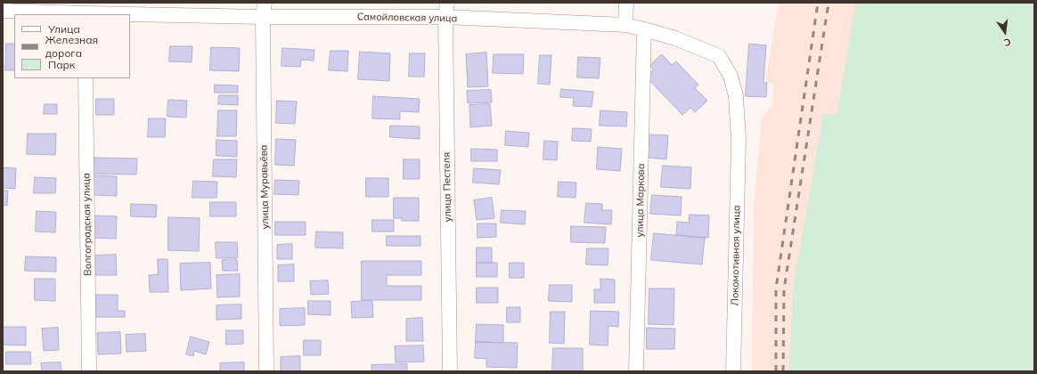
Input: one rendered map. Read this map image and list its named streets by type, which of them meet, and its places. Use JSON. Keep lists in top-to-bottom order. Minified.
{"streets":{"street":["Самойловская улица","улица Муравьёва","улица Пестеля","улица Маркова","Волгоградская улица","Локомотивная улица"]},"crossings":[["Самойловская улица","улица Муравьёва"],["Самойловская улица","улица Пестеля"],["Самойловская улица","улица Маркова"],["Самойловская улица","Локомотивная улица"]],"legend":["Улица","Железная дорога","Парк"],"north":"bottom"}
